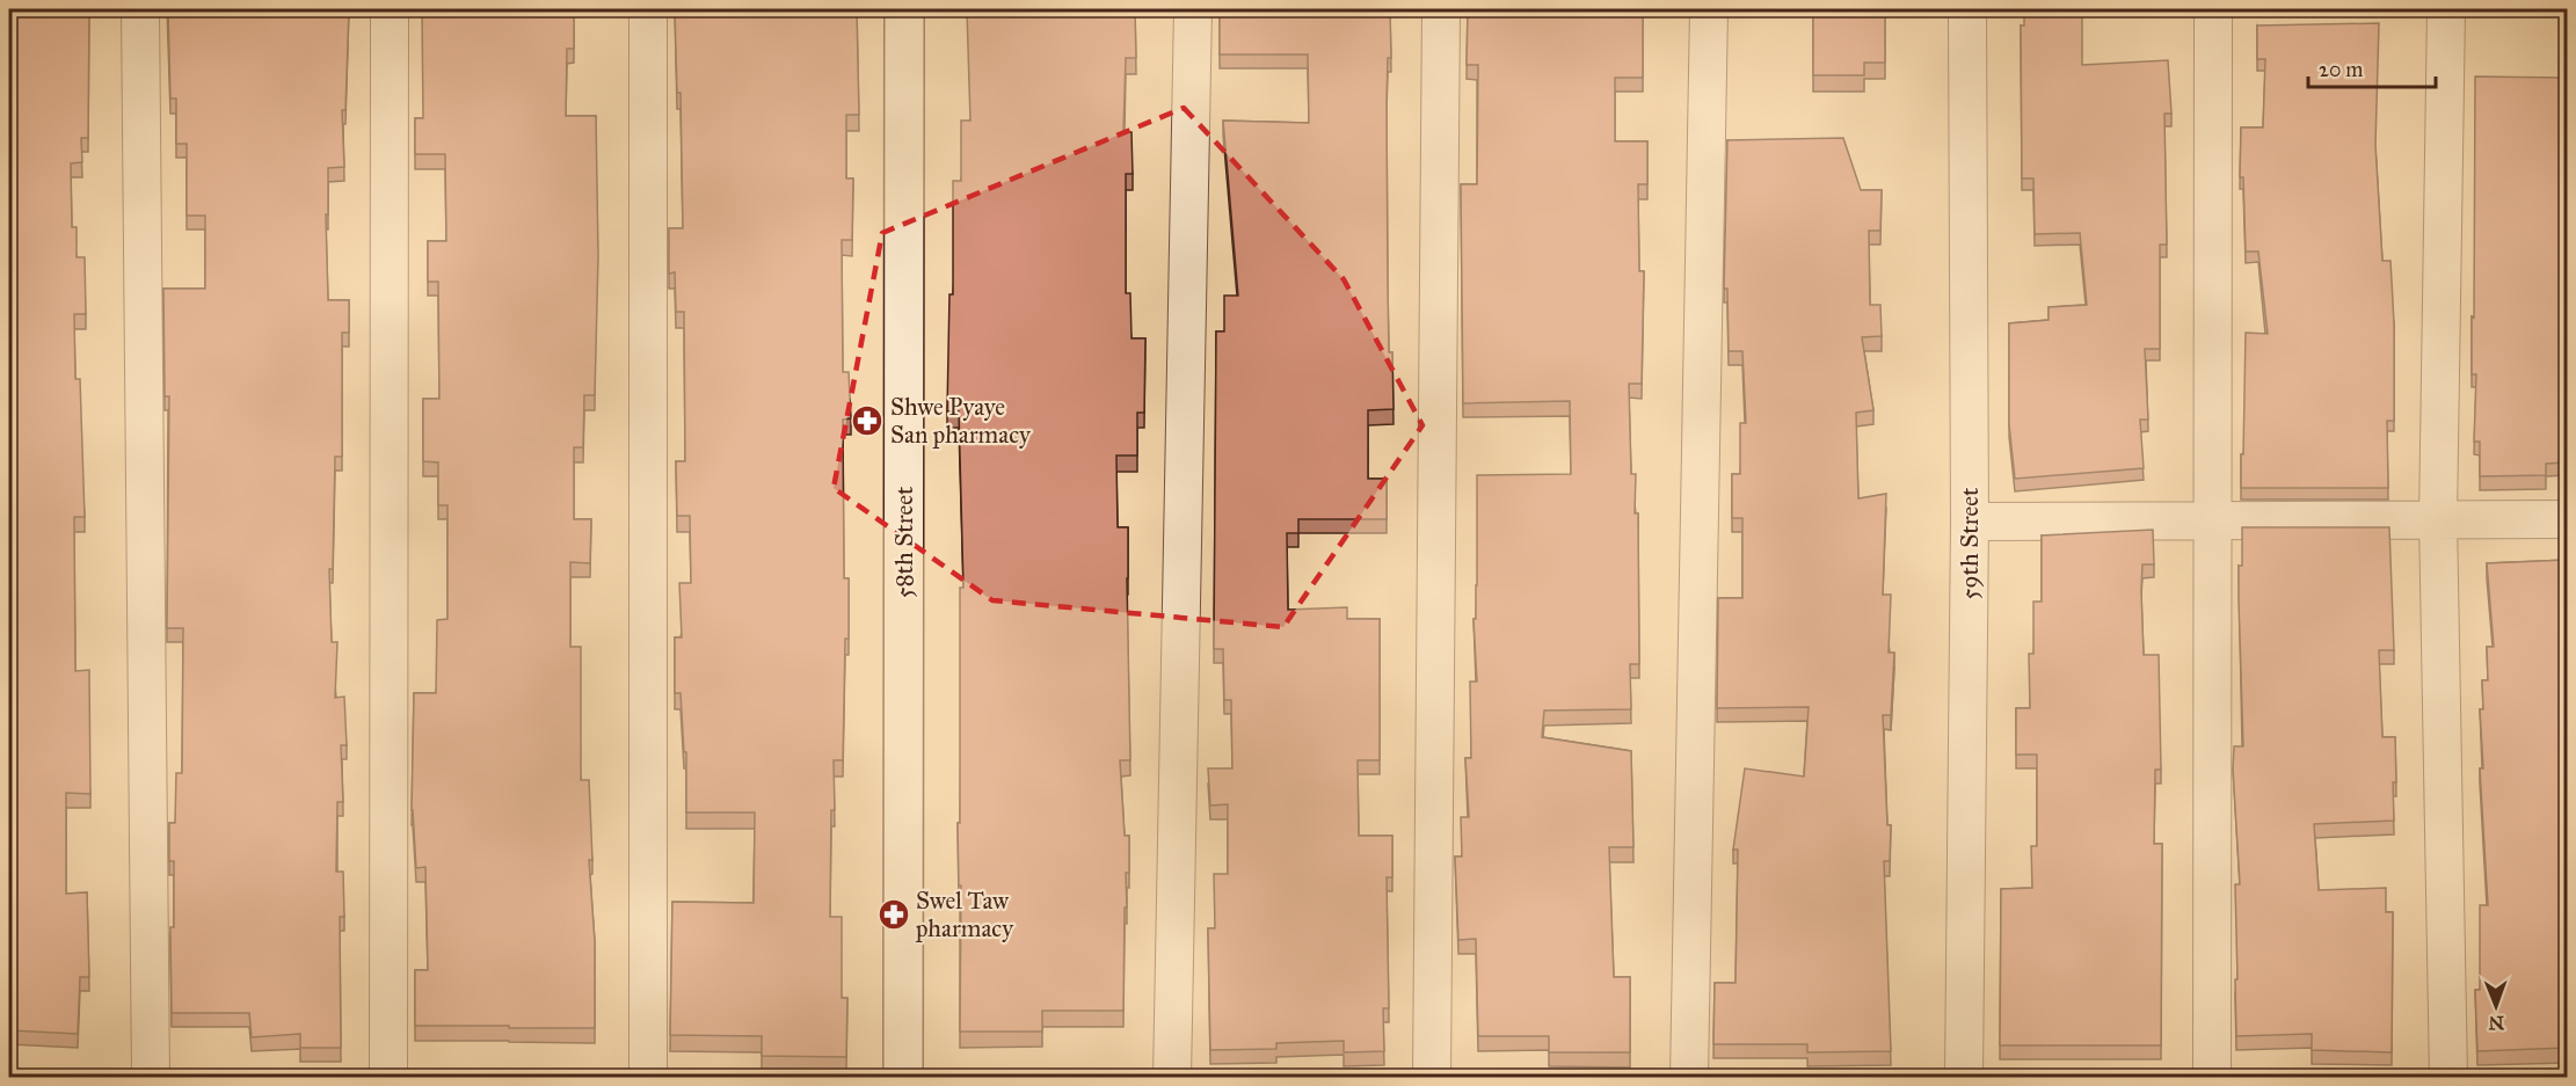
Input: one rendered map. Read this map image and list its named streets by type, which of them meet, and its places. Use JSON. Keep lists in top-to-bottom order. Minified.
{"streets":{"main road":["58th Street"],"street":["59th Street"]},"places":{"pharmacy":["Shwe Pyaye San pharmacy","Swel Taw pharmacy"]},"scale_bar":"20 m","north":"bottom"}
